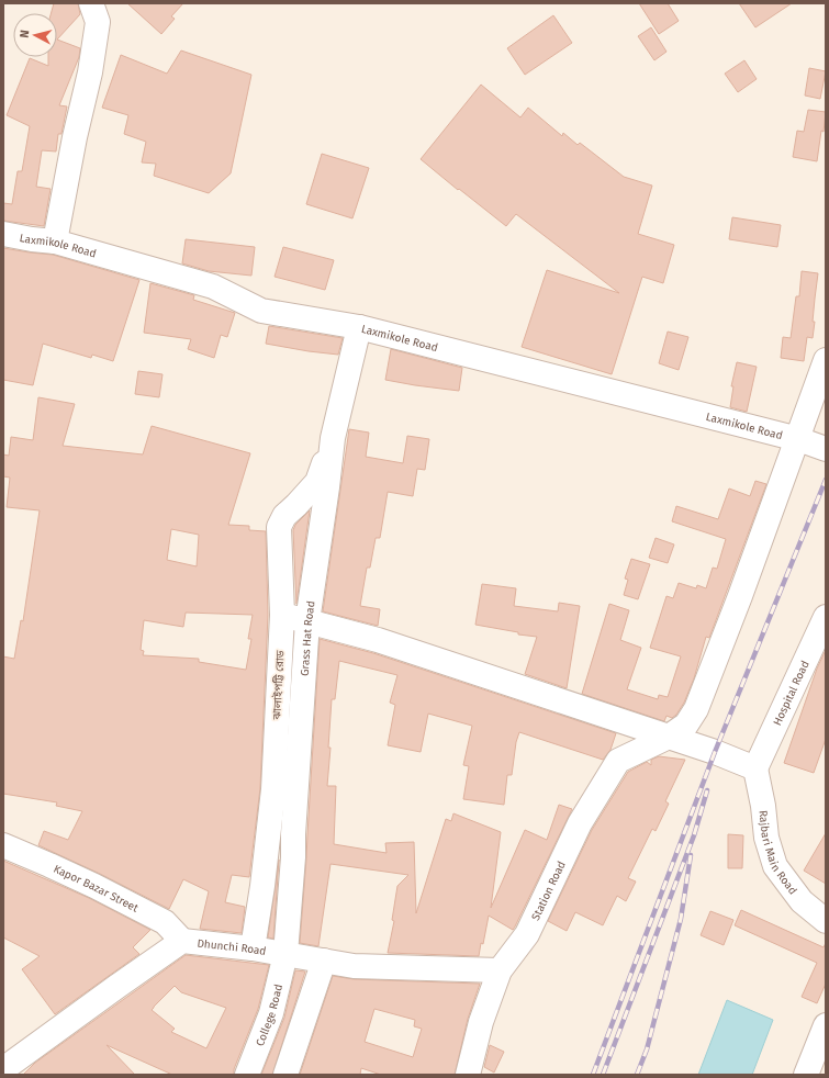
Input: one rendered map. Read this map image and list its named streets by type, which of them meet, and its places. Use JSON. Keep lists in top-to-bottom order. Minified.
{"streets":{"street":["Laxmikole Road","Grass Hat Road","ঝালাইপট্টি রোড","Hospital Road","Rajbari Main Road","Kapor Bazar Street","Station Road","Dhunchi Road","College Road"]},"crossings":[["Laxmikole Road","Grass Hat Road"],["Laxmikole Road","Station Road"],["Grass Hat Road","ঝালাইপট্টি রোড"],["Grass Hat Road","Dhunchi Road"],["Grass Hat Road","College Road"],["ঝালাইপট্টি রোড","Dhunchi Road"],["Hospital Road","Rajbari Main Road"],["Kapor Bazar Street","Dhunchi Road"],["Station Road","Dhunchi Road"],["Dhunchi Road","College Road"]],"north":"left"}
